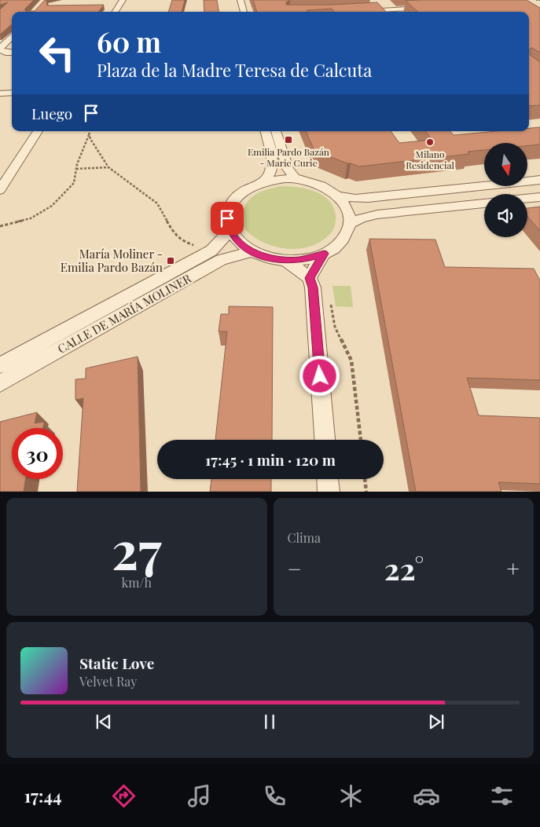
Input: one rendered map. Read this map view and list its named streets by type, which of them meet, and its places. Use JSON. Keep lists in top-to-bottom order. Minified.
{"streets":{"street":["CALLE DE MARÍA MOLINER"]},"places":{"transit":["Emilia Pardo Bazán - Marie Curie","María Moliner - Emilia Pardo Bazán"],"other":["Milano Residencial"]},"north":"bottom","page":{"turn":["60 m","Plaza de la Madre Teresa de Calcuta"],"then":"Luego","limit":"30","trip":"17:45 · 1 min · 120 m","tile":[["27","km/h"],"Clima"],"heat":["−","22°","+"],"song":["Static Love","Velvet Ray"],"tabs":"17:44"}}
